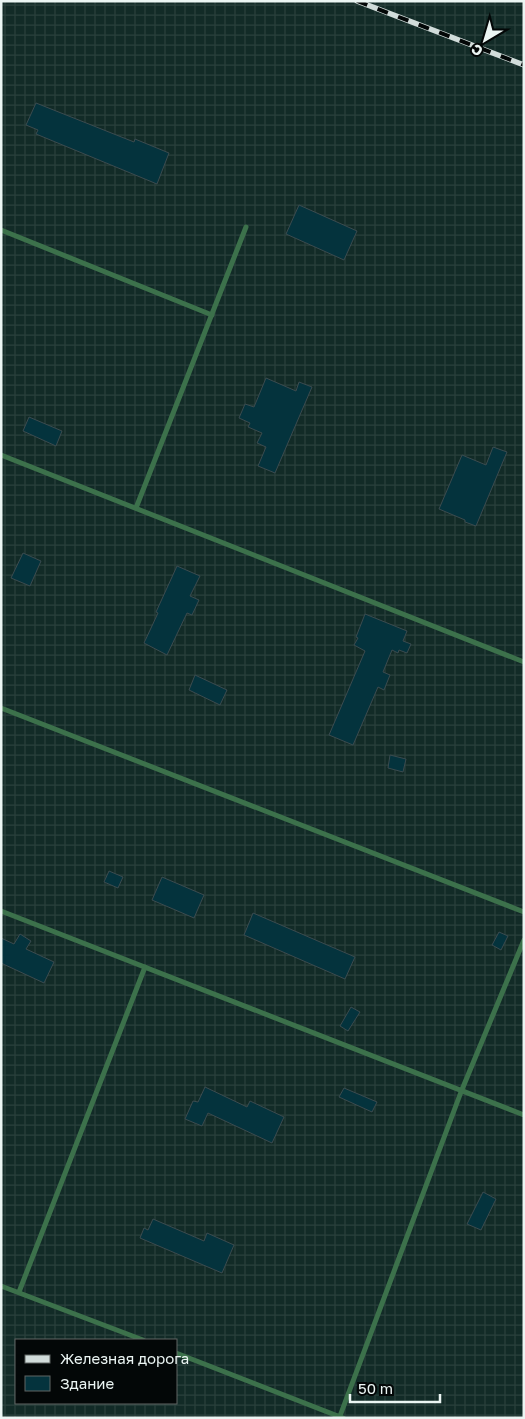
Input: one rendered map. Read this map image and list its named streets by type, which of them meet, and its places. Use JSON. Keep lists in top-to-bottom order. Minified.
{"legend":["Железная дорога","Здание"],"scale_bar":"50 m","north":"bottom left"}
